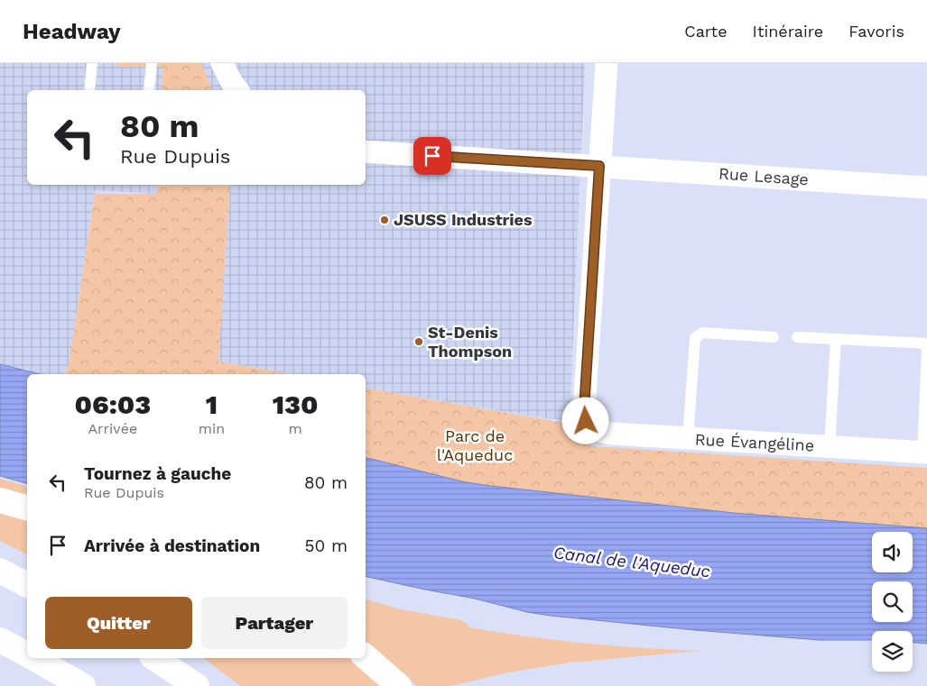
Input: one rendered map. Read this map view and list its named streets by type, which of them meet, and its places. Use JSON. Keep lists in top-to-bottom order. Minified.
{"streets":{"street":["Rue Lesage","Rue Évangéline"]},"crossings":[["Rue Lesage","Rue Évangéline"]],"water":["Canal de l'Aqueduc"],"parks":["Parc de l'Aqueduc"],"places":["JSUSS Industries","St-Denis Thompson"],"page":{"header":"Headway","nav":["Carte","Itinéraire","Favoris"],"turn":["80 m","Rue Dupuis"],"eta":["06:03","Arrivée","1","min","130","m"],"list":[{"name":"Tournez à gauche","note":"Rue Dupuis","value":"80 m"},{"name":"Arrivée à destination","value":"50 m"}],"buttons":["Quitter","Partager"]}}
